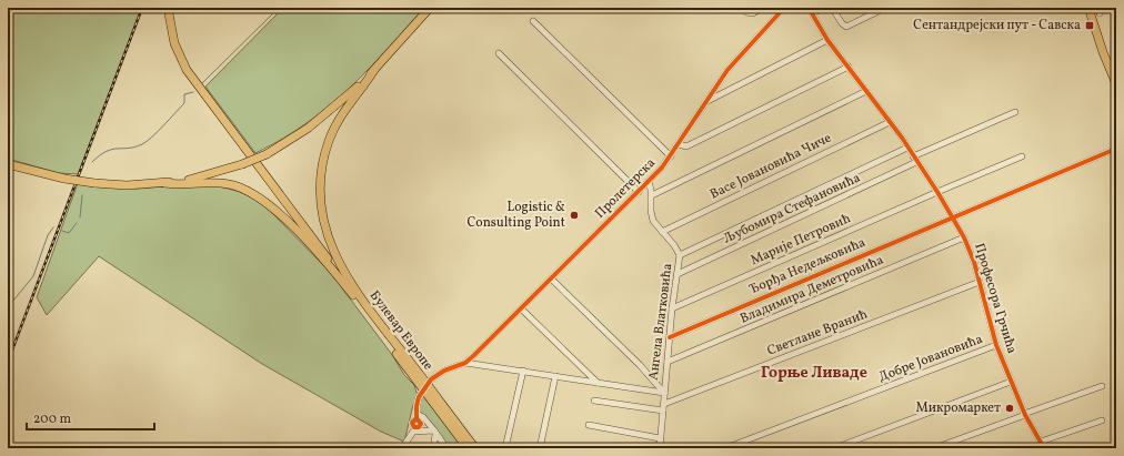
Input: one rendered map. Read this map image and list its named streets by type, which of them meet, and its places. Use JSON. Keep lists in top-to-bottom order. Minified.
{"streets":{"main road":["Булевар Европе"],"street":["Васе Јовановића Чиче","Пролетерска","Љубомира Стефановића","Марије Петровић","Ђорђа Недељковића","Владимира Деметровића","Професора Грчића","Ангела Влатковића","Светлане Вранић","Добре Јовановића"]},"crossings":[["Васе Јовановића Чиче","Професора Грчића"],["Васе Јовановића Чиче","Ангела Влатковића"],["Пролетерска","Ангела Влатковића"],["Пролетерска","Булевар Европе"],["Љубомира Стефановића","Професора Грчића"],["Љубомира Стефановића","Ангела Влатковића"],["Марије Петровић","Професора Грчића"],["Марије Петровић","Ангела Влатковића"],["Ђорђа Недељковића","Професора Грчића"],["Ђорђа Недељковића","Ангела Влатковића"],["Владимира Деметровића","Професора Грчића"],["Владимира Деметровића","Ангела Влатковића"],["Професора Грчића","Светлане Вранић"],["Професора Грчића","Добре Јовановића"],["Ангела Влатковића","Светлане Вранић"]],"districts":["Горње Ливаде"],"places":{"transit":["Сентандрејски пут - Савска"],"other":["Logistic & Consulting Point","Микромаркет"]},"scale_bar":"200 m"}
